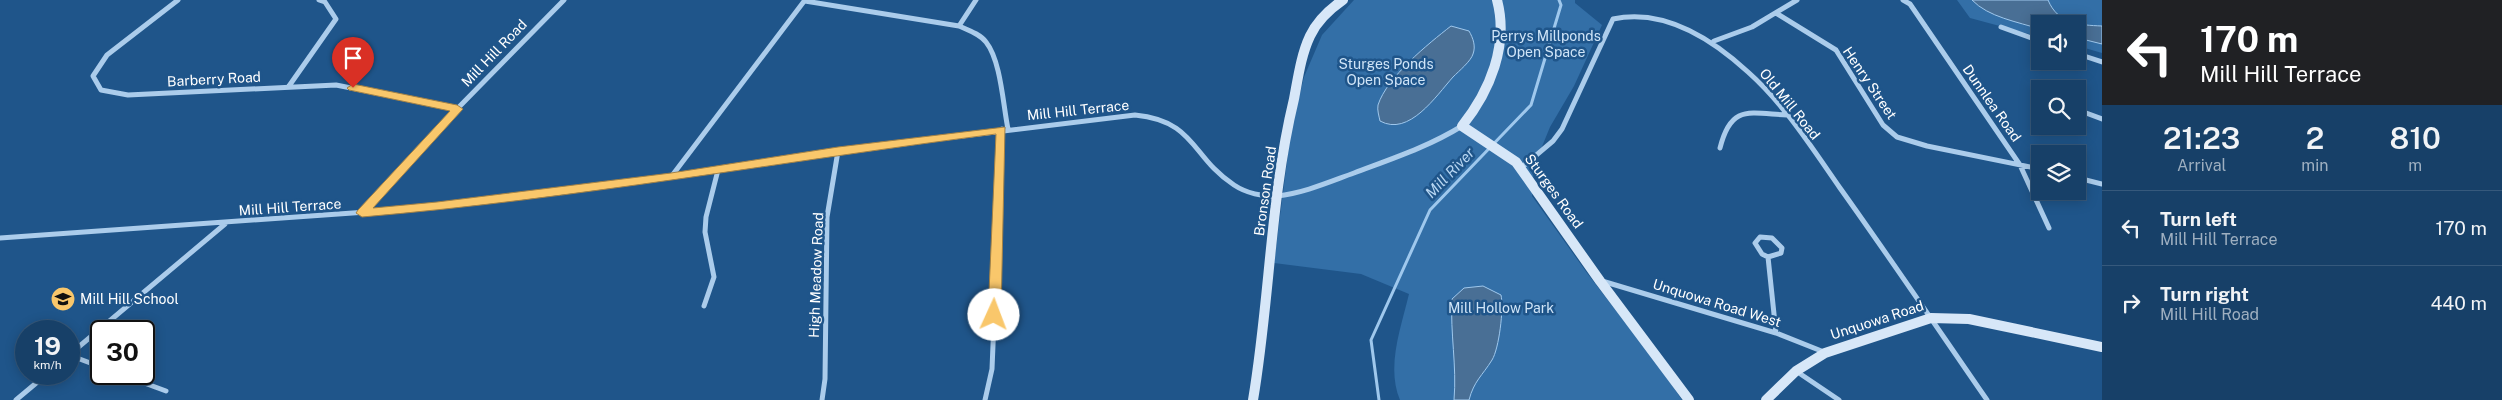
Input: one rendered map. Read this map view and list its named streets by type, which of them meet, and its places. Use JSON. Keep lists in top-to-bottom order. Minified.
{"streets":{"main road":["Bronson Road","Sturges Road","Unquowa Road"],"street":["Mill Hill Road","Barberry Road","Henry Street","Dunnlea Road","Old Mill Road","Mill Hill Terrace","High Meadow Road","Unquowa Road West"]},"crossings":[["Mill Hill Road","Barberry Road"],["Mill Hill Road","Mill Hill Terrace"],["Henry Street","Dunnlea Road"],["Old Mill Road","Sturges Road"],["Old Mill Road","Unquowa Road"],["Mill Hill Terrace","Bronson Road"],["Mill Hill Terrace","Sturges Road"],["Mill Hill Terrace","High Meadow Road"],["Sturges Road","Unquowa Road West"],["Unquowa Road West","Unquowa Road"]],"water":["Mill River"],"parks":["Perrys Millponds Open Space","Sturges Ponds Open Space","Mill Hollow Park"],"places":{"school or university":["Mill Hill School"]},"page":{"turn":["170 m","Mill Hill Terrace"],"eta":["21:23","Arrival","2","min","810","m"],"list":[{"name":"Turn left","note":"Mill Hill Terrace","value":"170 m"},{"name":"Turn right","note":"Mill Hill Road","value":"440 m"}],"speed":"19 km/h","limit":"30"}}
